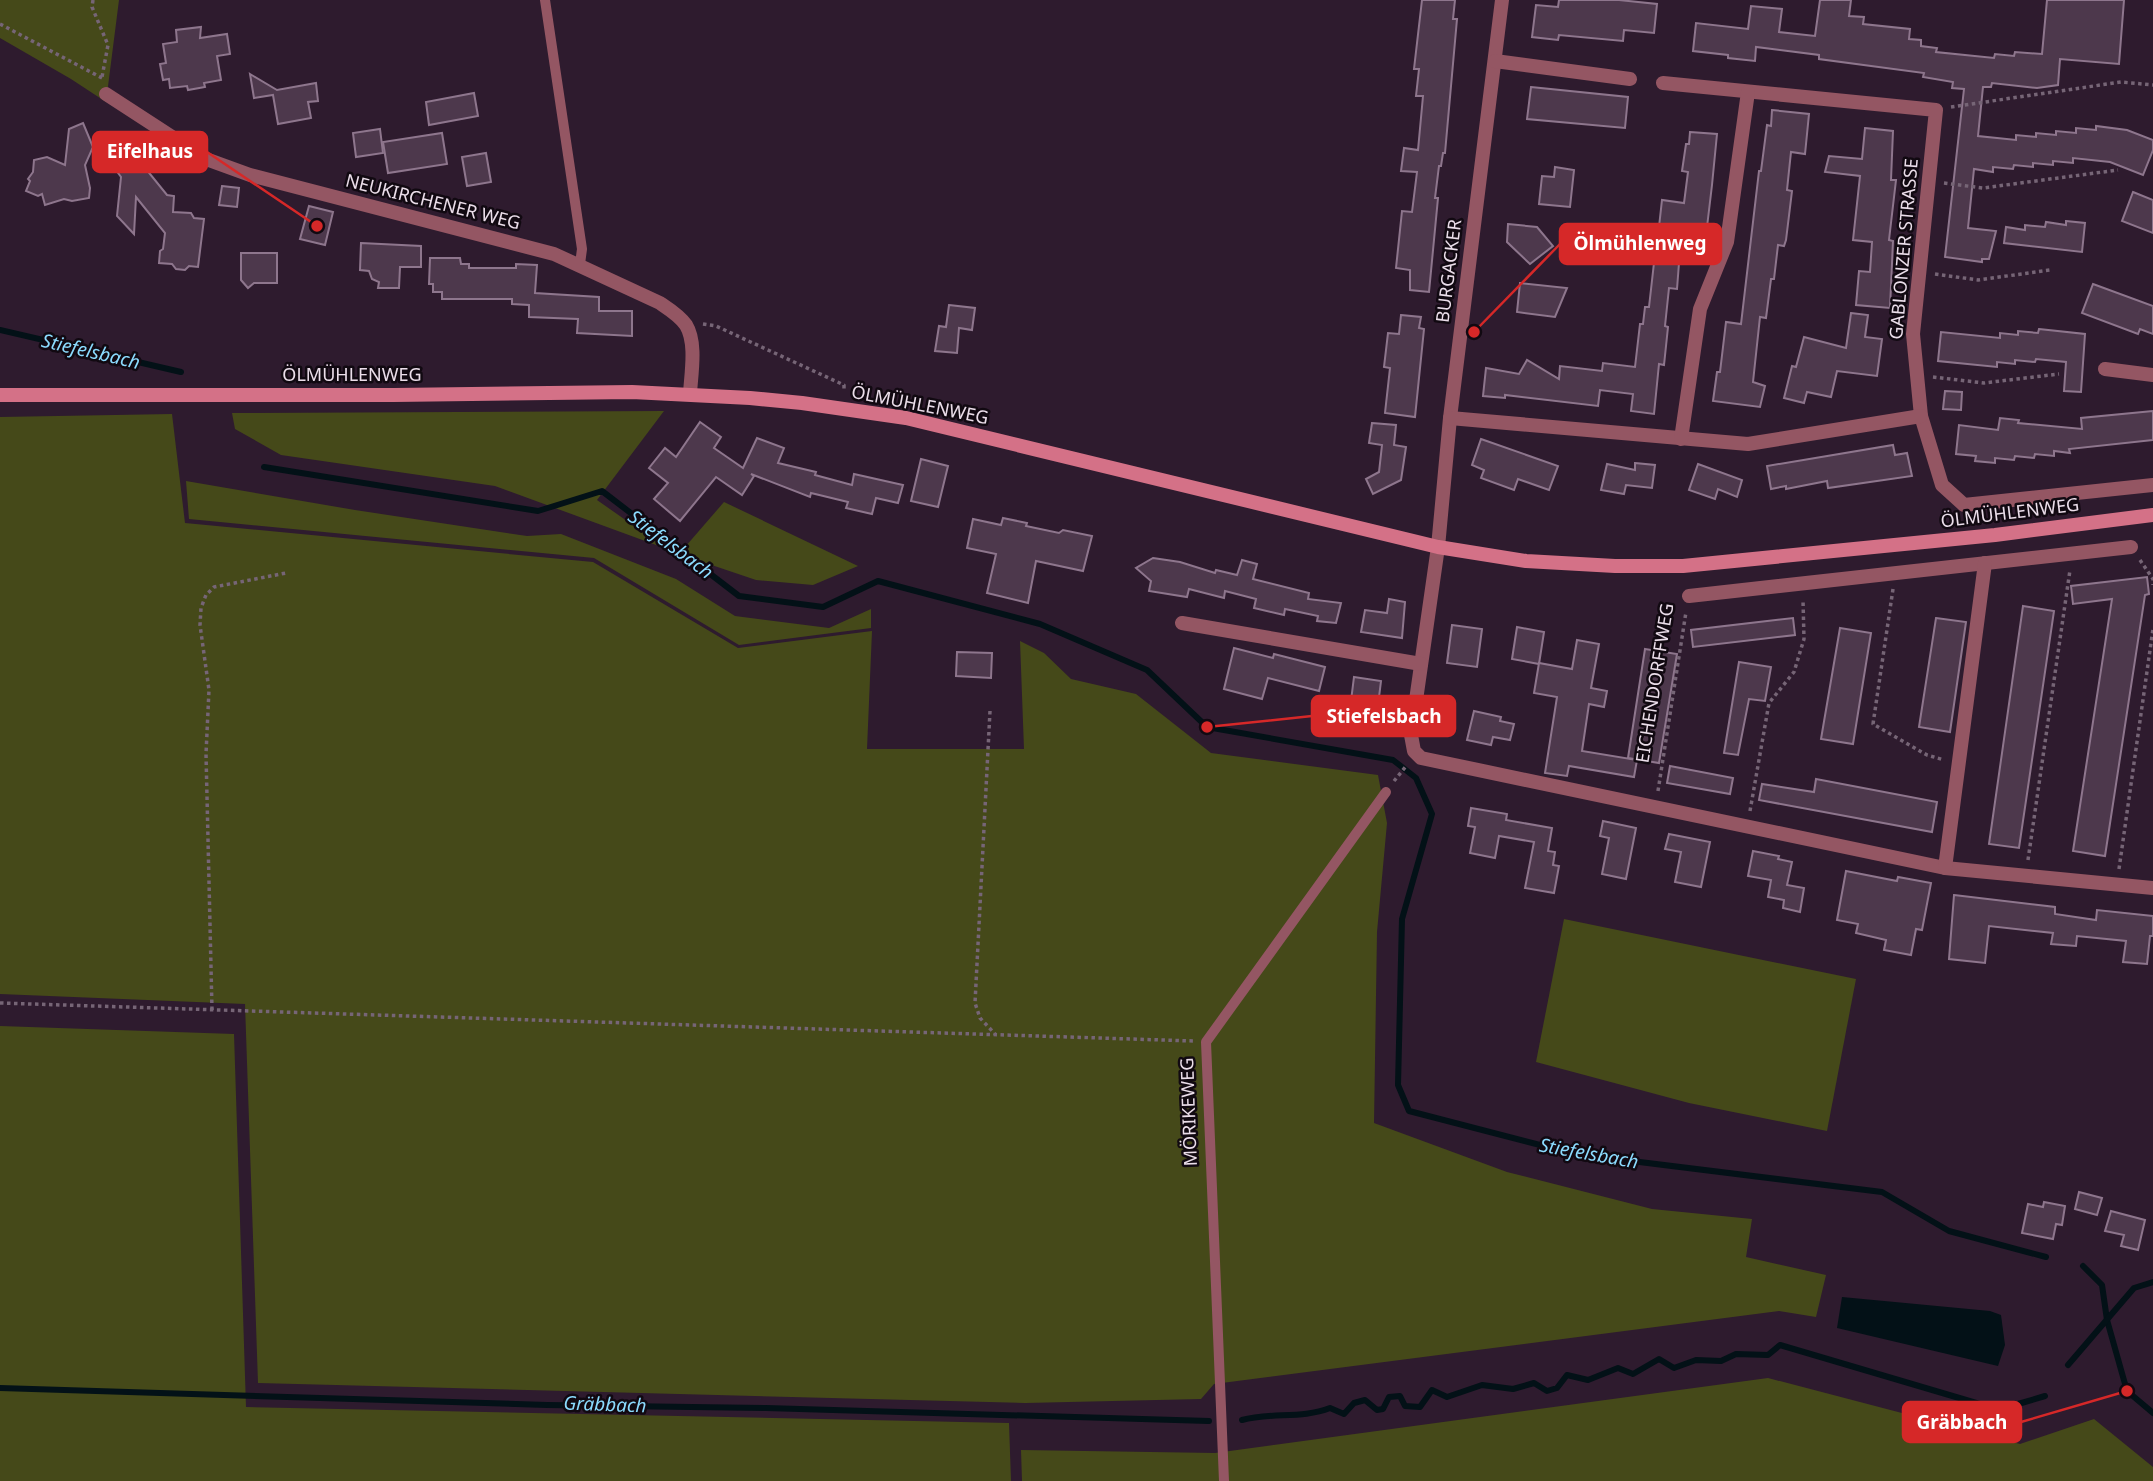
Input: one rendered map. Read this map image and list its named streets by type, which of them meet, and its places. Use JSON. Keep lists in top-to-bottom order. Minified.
{"streets":{"main road":["ÖLMÜHLENWEG"],"street":["NEUKIRCHENER WEG","GABLONZER STRASSE","BURGACKER","EICHENDORFFWEG"],"lane":["MÖRIKEWEG"]},"crossings":[["BURGACKER","ÖLMÜHLENWEG"]],"water":["Stiefelsbach","Gräbbach"],"places":["Eifelhaus","Ölmühlenweg","Stiefelsbach","Gräbbach"]}
